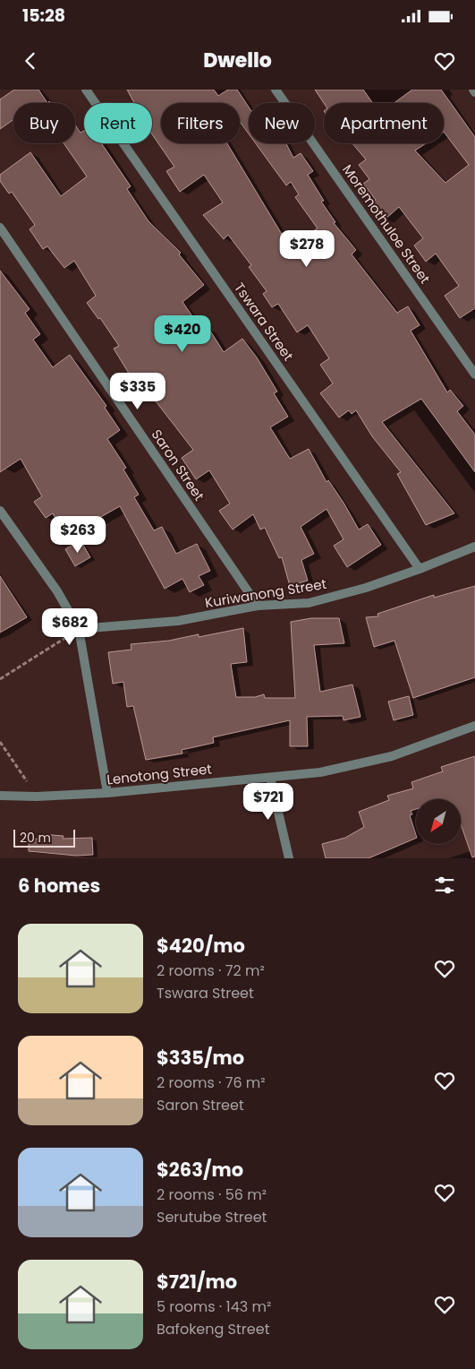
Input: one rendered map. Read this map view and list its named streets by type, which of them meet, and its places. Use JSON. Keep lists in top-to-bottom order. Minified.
{"streets":{"street":["Moremothuloe Street","Tswara Street","Saron Street","Kuriwanong Street","Lenotong Street"]},"crossings":[["Tswara Street","Kuriwanong Street"],["Saron Street","Kuriwanong Street"]],"scale_bar":"20 m","north":"bottom left","page":{"status":"15:28","header":"Dwello","chip":["Buy","Rent","Filters","New","Apartment"],"price":["$278","$420","$335","$263","$682","$721"],"scale":"20 m","heading":"6 homes","list":[{"name":"$420/mo","note":"2 rooms · 72 m² · Tswara Street"},{"name":"$335/mo","note":"2 rooms · 76 m² · Saron Street"},{"name":"$263/mo","note":"2 rooms · 56 m² · Serutube Street"},{"name":"$721/mo","note":"5 rooms · 143 m² · Bafokeng Street"}]}}
